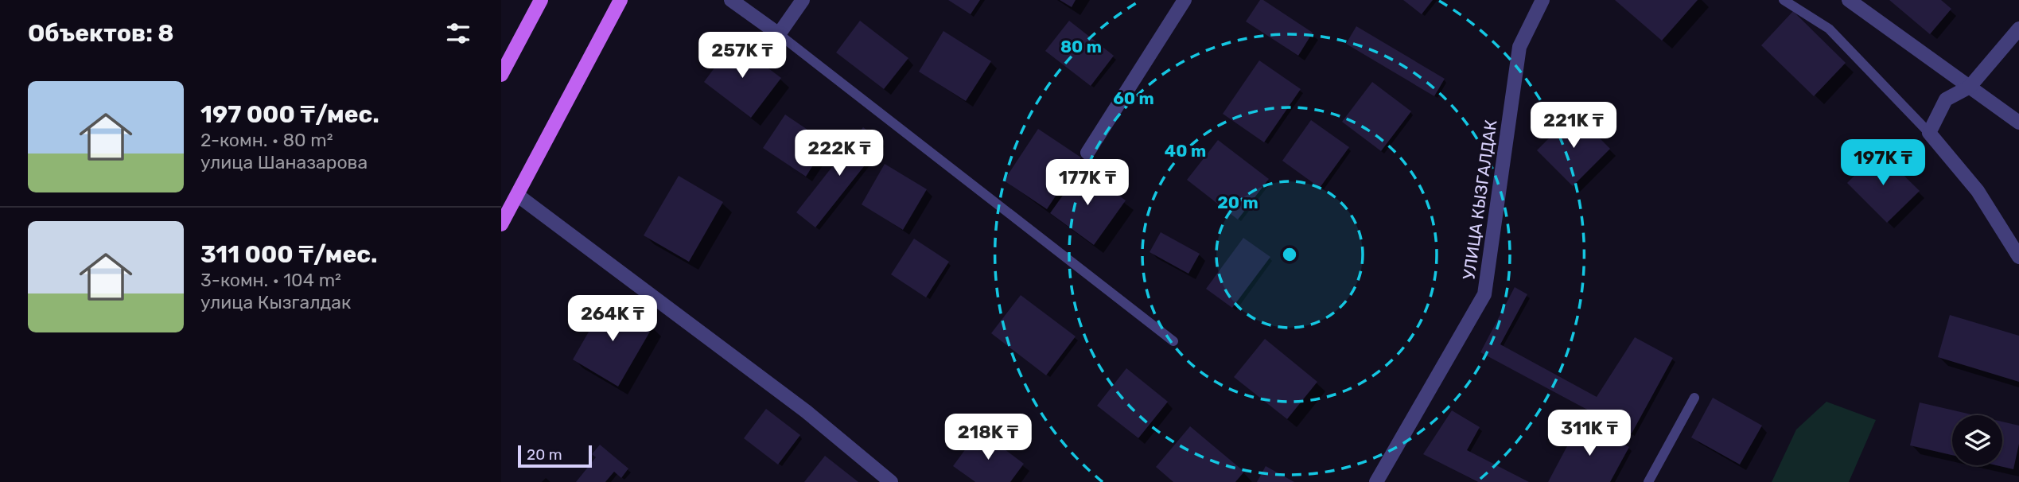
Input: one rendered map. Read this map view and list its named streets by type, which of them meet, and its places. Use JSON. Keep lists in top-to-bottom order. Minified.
{"streets":{"street":["УЛИЦА КЫЗГАЛДАК"]},"scale_bar":"20 m","page":{"heading":"Объектов: 8","price":["257K ₸","221K ₸","222K ₸","197K ₸","177K ₸","264K ₸","311K ₸","218K ₸"],"list":[{"name":"197 000 ₸/мес.","note":"2-комн. · 80 m² · улица Шаназарова"},{"name":"311 000 ₸/мес.","note":"3-комн. · 104 m² · улица Кызгалдак"}],"scale":"20 m"},"rings":["80 m","60 m","40 m","20 m"]}
